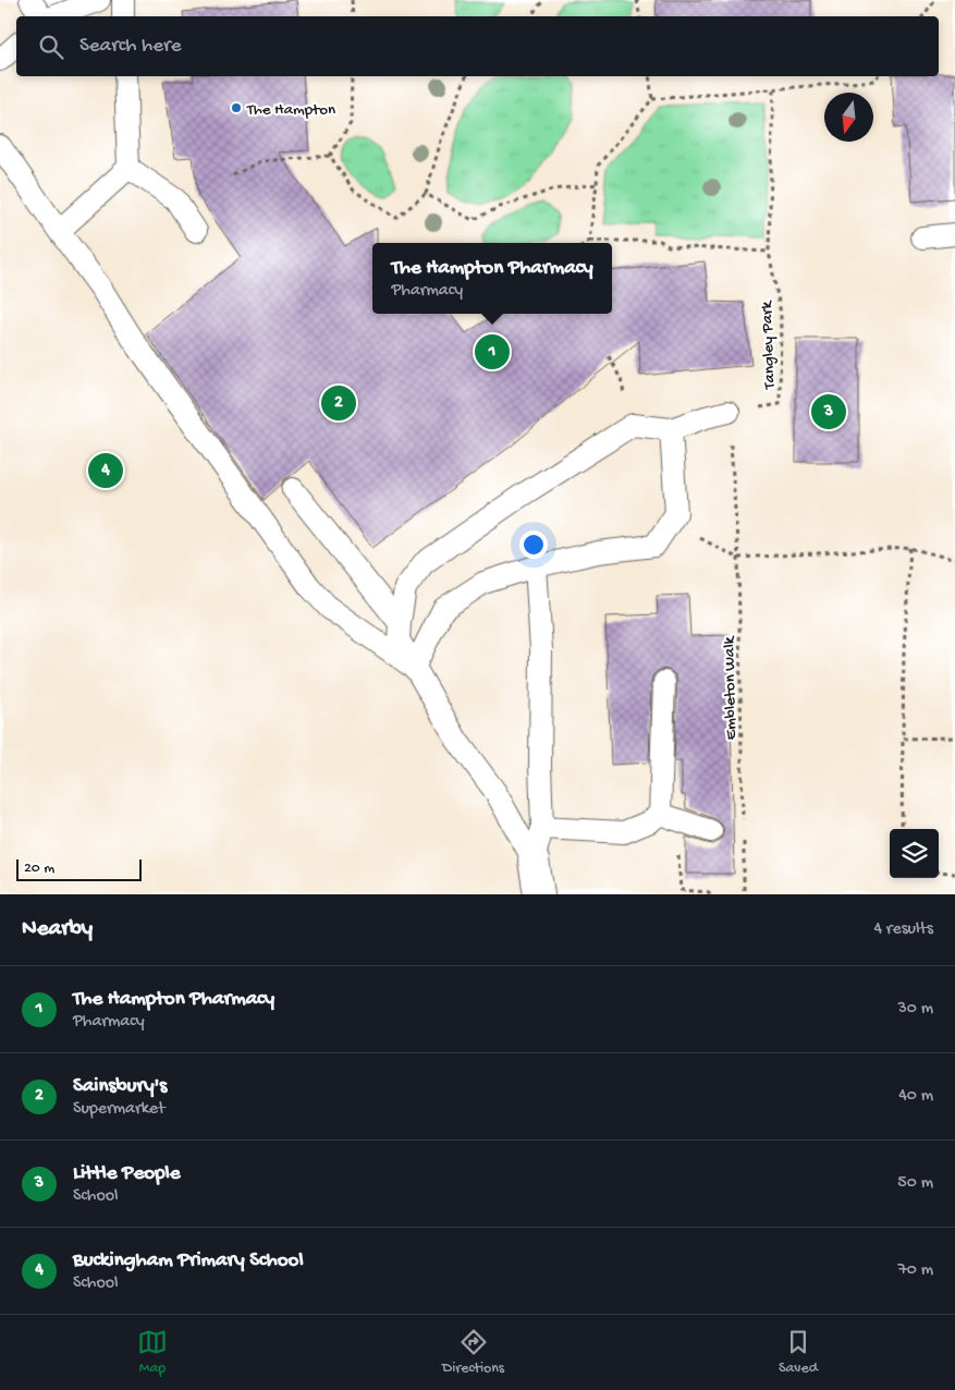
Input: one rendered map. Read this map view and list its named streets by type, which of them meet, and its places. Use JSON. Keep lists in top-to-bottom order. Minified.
{"streets":{"path":["Tangley Park","Embleton Walk"]},"places":["The Hampton"],"scale_bar":"20 m","north":"bottom","page":{"search":"Search here","popup":["The Hampton Pharmacy","Pharmacy"],"pins":["1","2","3","4"],"scale":"20 m","heading":["Nearby","4 results"],"list":[{"mark":"1","name":"The Hampton Pharmacy","note":"Pharmacy","value":"30 m"},{"mark":"2","name":"Sainsbury's","note":"Supermarket","value":"40 m"},{"mark":"3","name":"Little People","note":"School","value":"50 m"},{"mark":"4","name":"Buckingham Primary School","note":"School","value":"70 m"}],"nav":["Map","Directions","Saved"]}}
